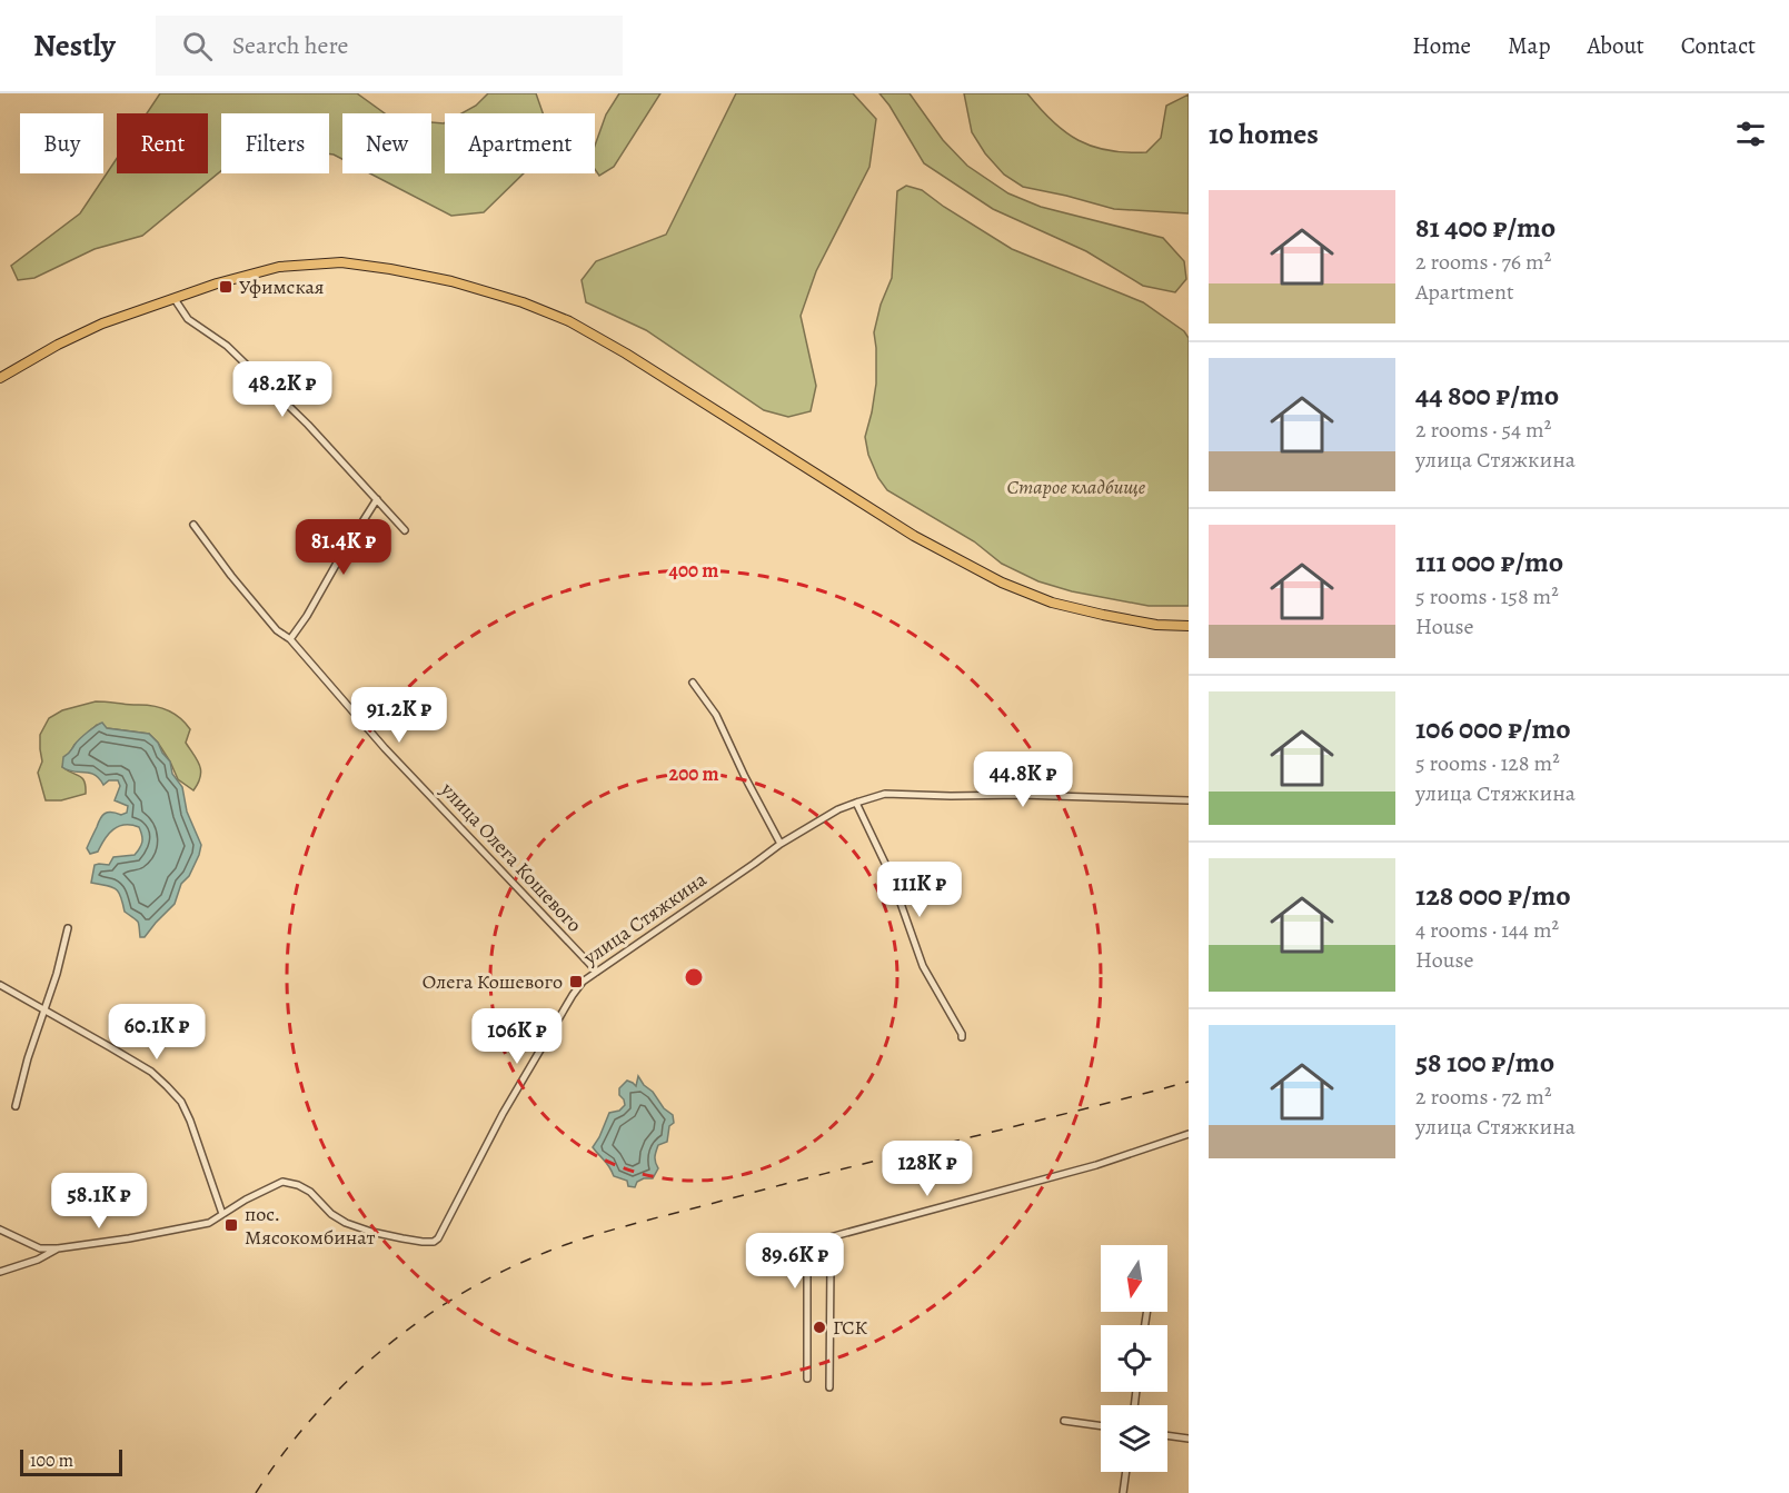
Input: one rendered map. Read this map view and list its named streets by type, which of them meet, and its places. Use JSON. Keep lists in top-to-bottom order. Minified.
{"streets":{"street":["улица Олега Кошевого","улица Стяжкина"]},"crossings":[["улица Олега Кошевого","улица Стяжкина"]],"parks":["Старое кладбище"],"places":{"transit":["Уфимская","Олега Кошевого","пос. Мясокомбинат"],"other":["ГСК"]},"scale_bar":"100 m","north":"bottom","page":{"header":"Nestly","search":"Search here","nav":["Home","Map","About","Contact"],"heading":"10 homes","chip":["Buy","Rent","Filters","New","Apartment"],"list":[{"name":"81 400 ₽/mo","note":"2 rooms · 76 m² · Apartment"},{"name":"44 800 ₽/mo","note":"2 rooms · 54 m² · улица Стяжкина"},{"name":"111 000 ₽/mo","note":"5 rooms · 158 m² · House"},{"name":"106 000 ₽/mo","note":"5 rooms · 128 m² · улица Стяжкина"},{"name":"128 000 ₽/mo","note":"4 rooms · 144 m² · House"},{"name":"58 100 ₽/mo","note":"2 rooms · 72 m² · улица Стяжкина"}],"price":["48.2K ₽","81.4K ₽","91.2K ₽","44.8K ₽","111K ₽","60.1K ₽","106K ₽","128K ₽","58.1K ₽","89.6K ₽"],"scale":"100 m"},"rings":["400 m","200 m"]}
